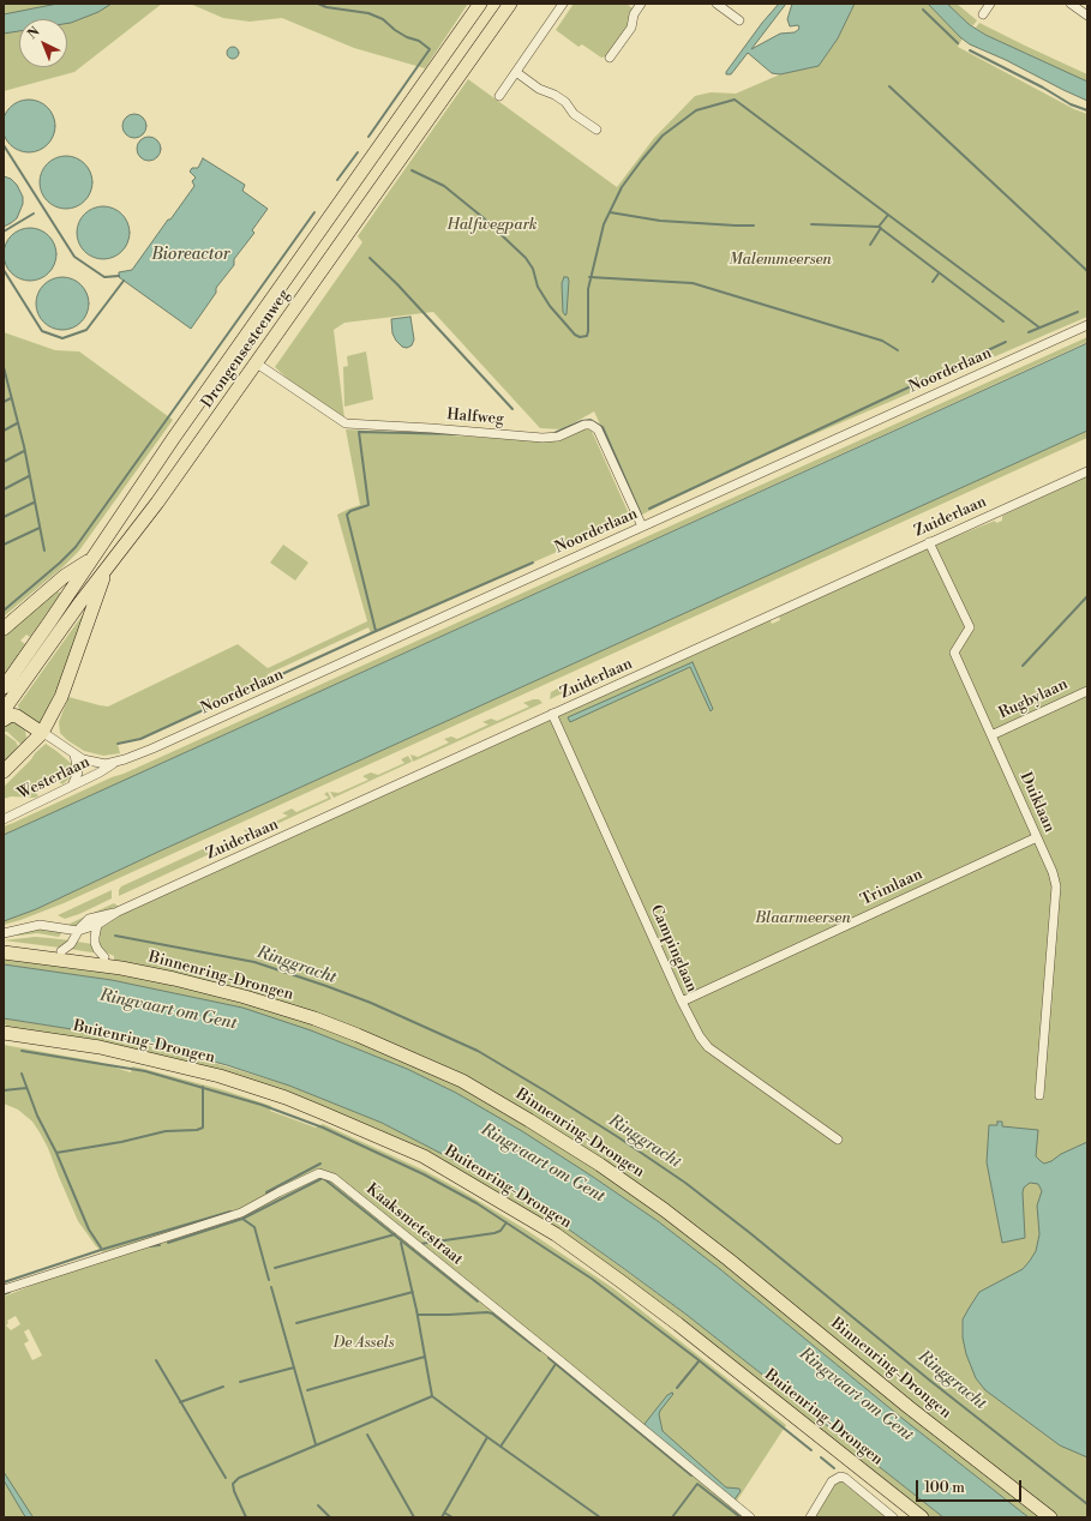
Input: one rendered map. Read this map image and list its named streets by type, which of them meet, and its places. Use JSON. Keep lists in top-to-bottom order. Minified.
{"streets":{"highway":["Drongensesteenweg","Binnenring-Drongen","Buitenring-Drongen"],"street":["Noorderlaan","Halfweg","Zuiderlaan","Rugbylaan","Westerlaan","Duiklaan","Trimlaan","Campinglaan","Kaaksmetestraat"]},"crossings":[["Drongensesteenweg","Halfweg"],["Noorderlaan","Halfweg"],["Noorderlaan","Westerlaan"],["Zuiderlaan","Duiklaan"],["Zuiderlaan","Campinglaan"],["Rugbylaan","Duiklaan"],["Duiklaan","Trimlaan"],["Trimlaan","Campinglaan"]],"water":["Bioreactor","Ringgracht","Ringvaart om Gent"],"parks":["Halfwegpark","Malemmeersen","Blaarmeersen","De Assels"],"scale_bar":"100 m","north":"top left"}
